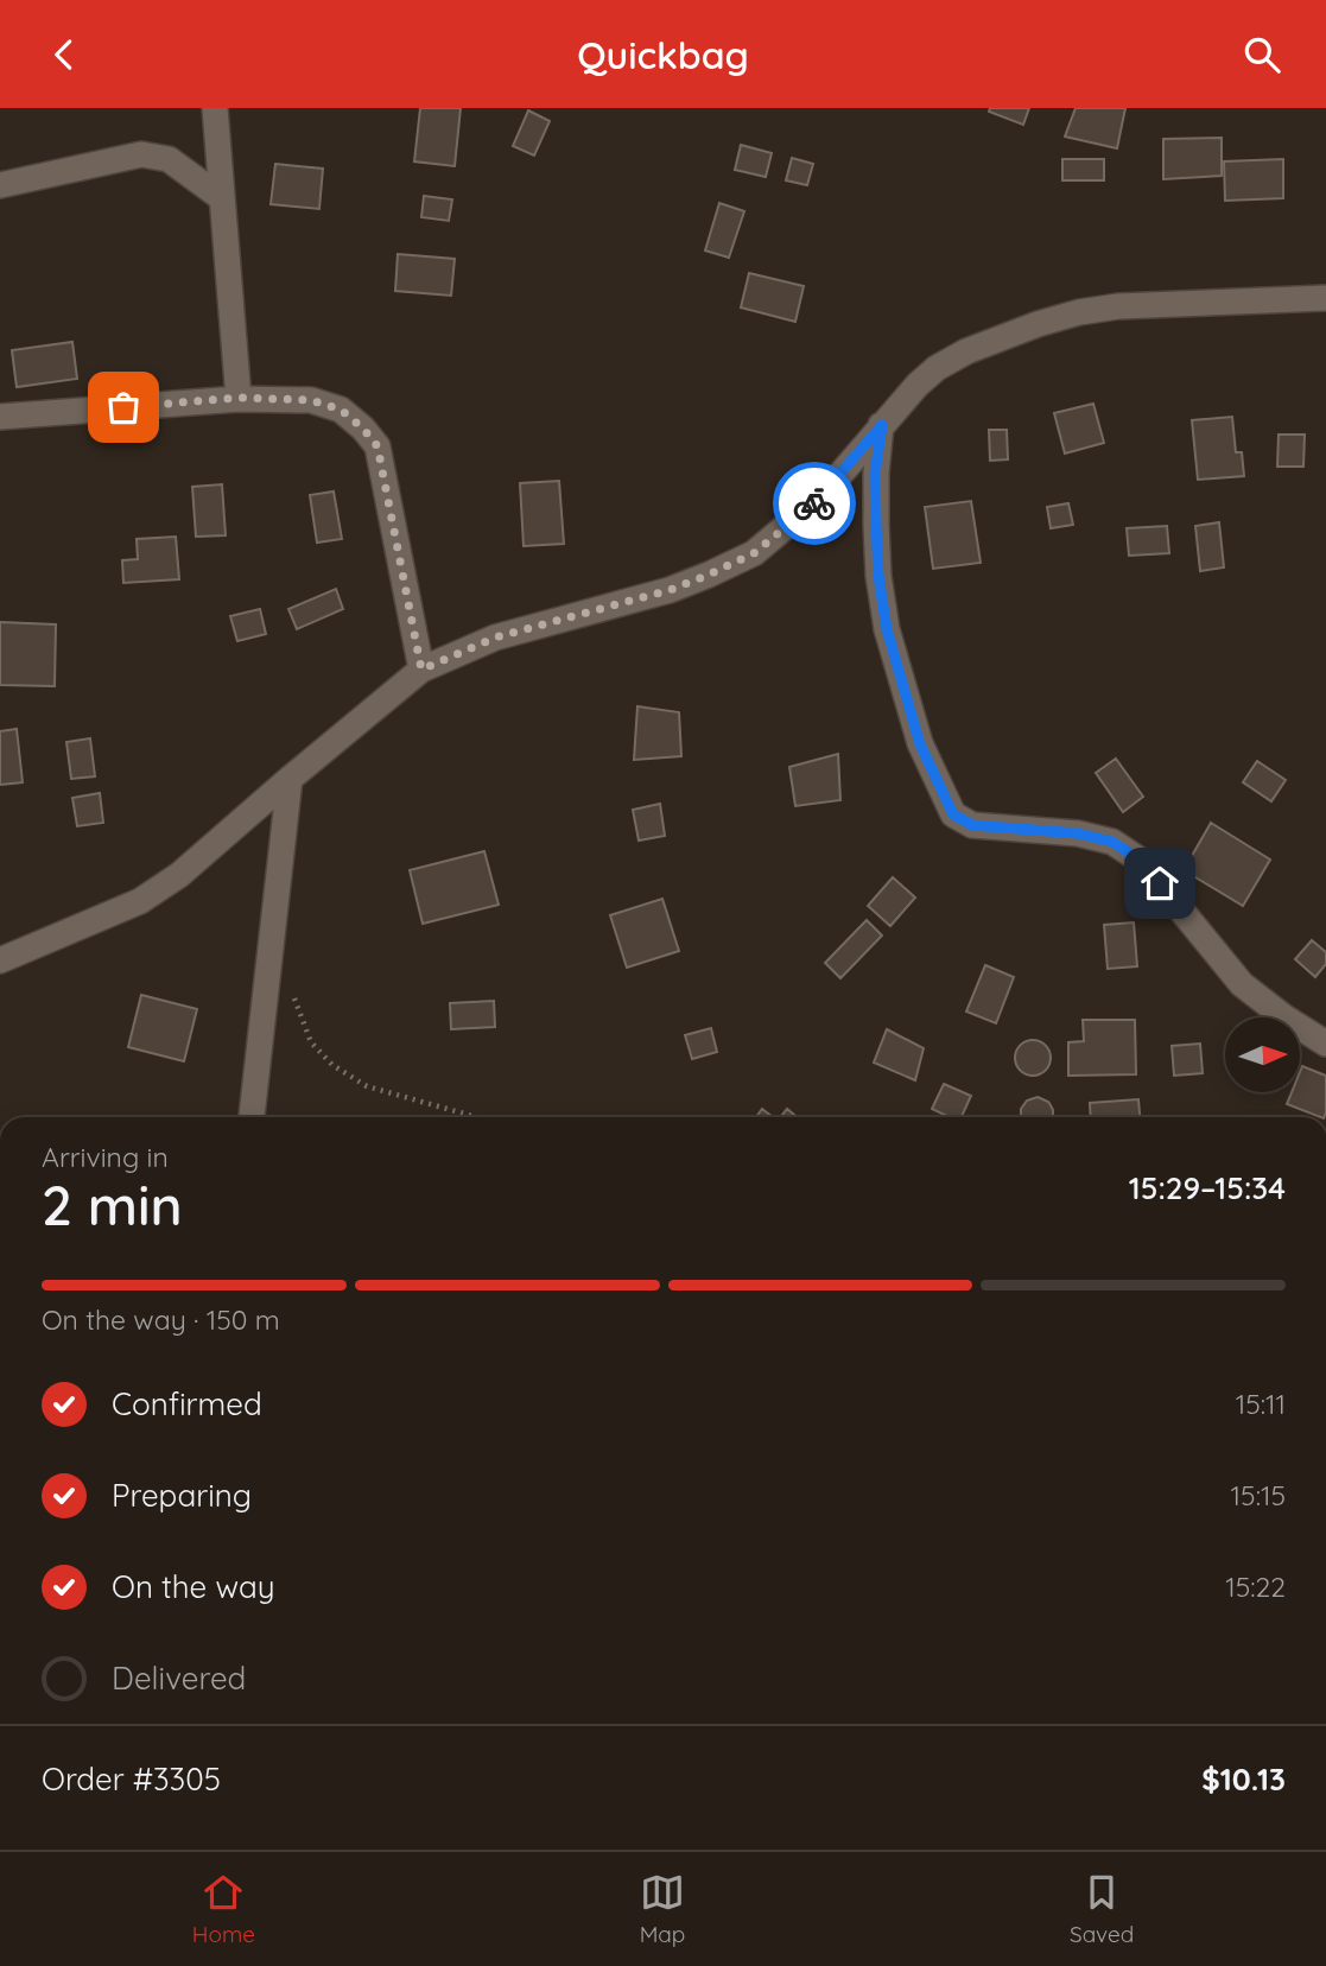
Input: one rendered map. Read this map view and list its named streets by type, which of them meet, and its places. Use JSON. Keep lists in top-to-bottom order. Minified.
{"north":"right","page":{"header":"Quickbag","heading":["2 min","Arriving in","15:29–15:34"],"panel":["Order #3305","$10.13"],"bar":"On the way · 150 m","list":[["Confirmed","15:11"],["Preparing","15:15"],["On the way","15:22"],"Delivered"],"tabs":["Home","Map","Saved"]}}
